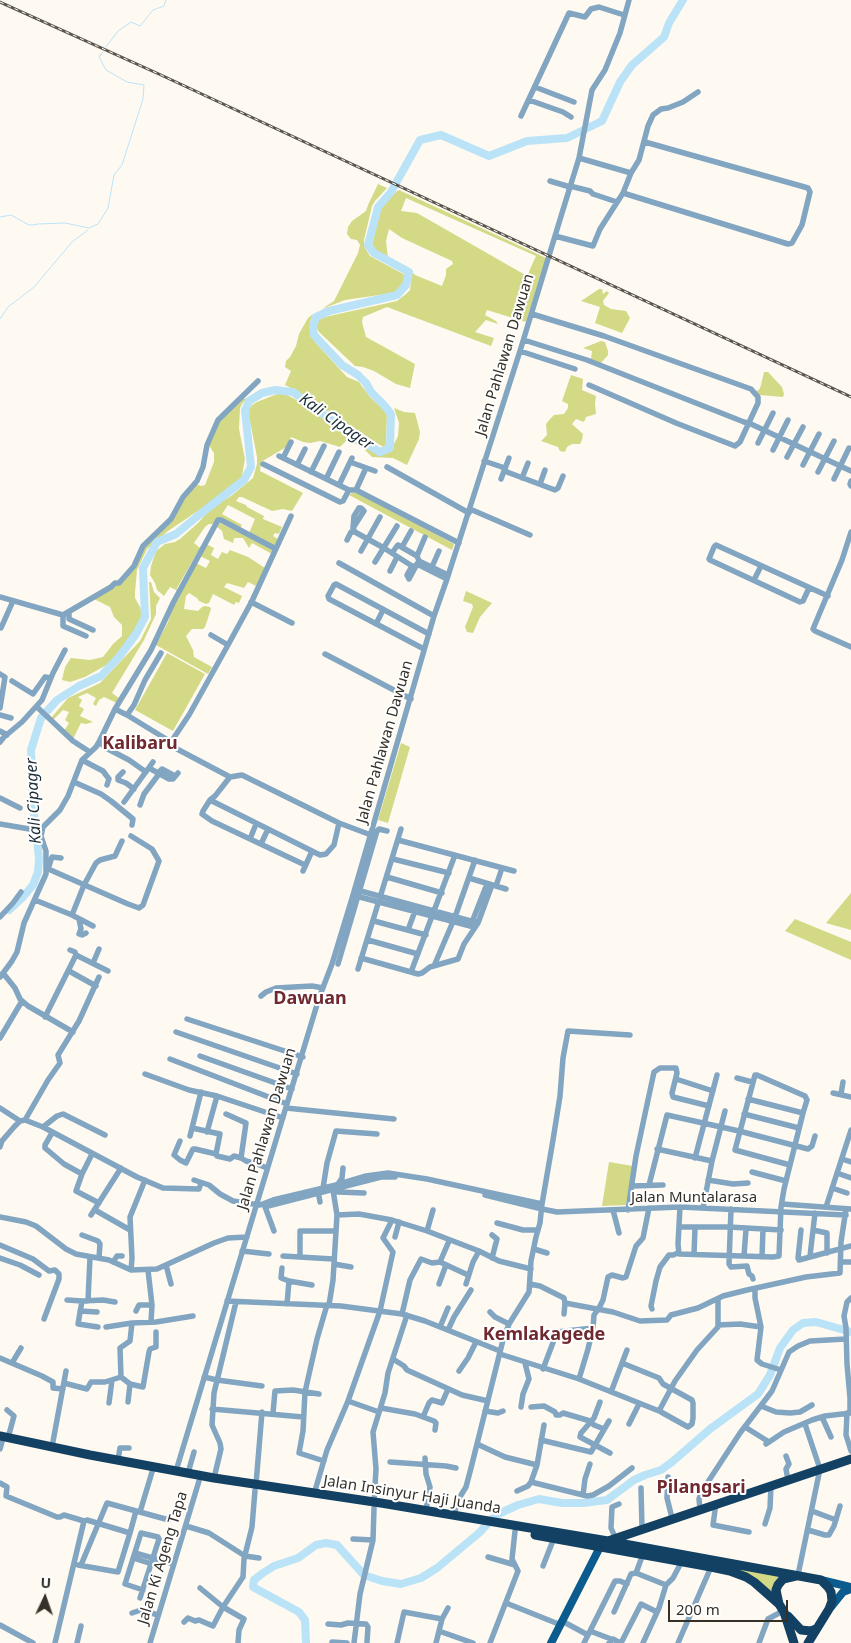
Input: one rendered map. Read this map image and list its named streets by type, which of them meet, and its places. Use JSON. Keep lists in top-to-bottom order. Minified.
{"streets":{"highway":["Jalan Insinyur Haji Juanda"],"street":["Jalan Pahlawan Dawuan","Jalan Muntalarasa","Jalan Ki Ageng Tapa"]},"crossings":[["Jalan Pahlawan Dawuan","Jalan Insinyur Haji Juanda"],["Jalan Insinyur Haji Juanda","Jalan Ki Ageng Tapa"]],"districts":["Kalibaru","Dawuan","Kemlakagede","Pilangsari"],"water":["Kali Cipager"],"scale_bar":"200 m","north":"top"}
